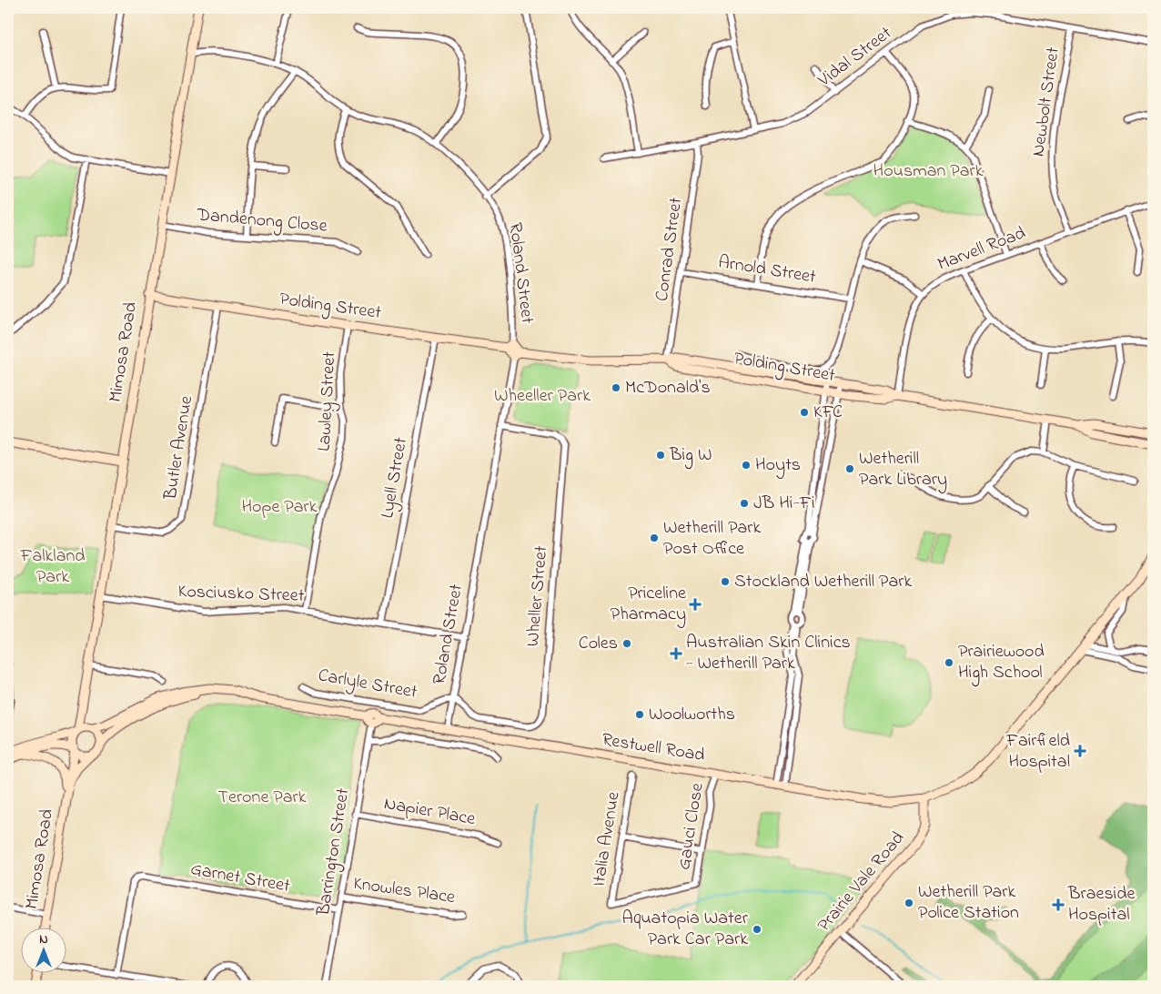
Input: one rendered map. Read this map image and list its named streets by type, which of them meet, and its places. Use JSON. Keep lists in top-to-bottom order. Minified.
{"streets":{"main road":["Polding Street","Mimosa Road","Restwell Road","Prairie Vale Road"],"street":["Vidal Street","Newbolt Street","Dandenong Close","Conrad Street","Marvell Road","Arnold Street","Roland Street","Lawley Street","Butler Avenue","Lyell Street","Kosciusko Street","Wheller Street","Carlyle Street","Napier Place","Gauci Close","Italia Avenue","Barrington Street","Garnet Street","Knowles Place"]},"crossings":[["Vidal Street","Newbolt Street"],["Vidal Street","Conrad Street"],["Newbolt Street","Marvell Road"],["Dandenong Close","Mimosa Road"],["Conrad Street","Arnold Street"],["Conrad Street","Polding Street"],["Marvell Road","Polding Street"],["Roland Street","Polding Street"],["Roland Street","Mimosa Road"],["Roland Street","Kosciusko Street"],["Roland Street","Wheller Street"],["Roland Street","Carlyle Street"],["Roland Street","Restwell Road"],["Polding Street","Mimosa Road"],["Polding Street","Lawley Street"],["Polding Street","Butler Avenue"],["Polding Street","Lyell Street"],["Mimosa Road","Butler Avenue"],["Mimosa Road","Kosciusko Street"],["Mimosa Road","Restwell Road"],["Lawley Street","Kosciusko Street"],["Lyell Street","Kosciusko Street"],["Wheller Street","Carlyle Street"],["Restwell Road","Gauci Close"],["Restwell Road","Barrington Street"],["Restwell Road","Prairie Vale Road"],["Napier Place","Barrington Street"],["Gauci Close","Italia Avenue"],["Barrington Street","Garnet Street"],["Barrington Street","Knowles Place"]],"parks":["Housman Park","Wheeller Park","Hope Park","Falkland Park","Terone Park"],"places":{"other":["McDonald's","KFC","Big W","Hoyts","Wetherill Park Library","JB Hi-Fi","Wetherill Park Post Office","Stockland Wetherill Park","Coles","Prairiewood High School","Woolworths","Wetherill Park Police Station","Aquatopia Water Park Car Park"],"health":["Priceline Pharmacy","Australian Skin Clinics - Wetherill Park","Fairfield Hospital","Braeside Hospital"]},"north":"top"}
